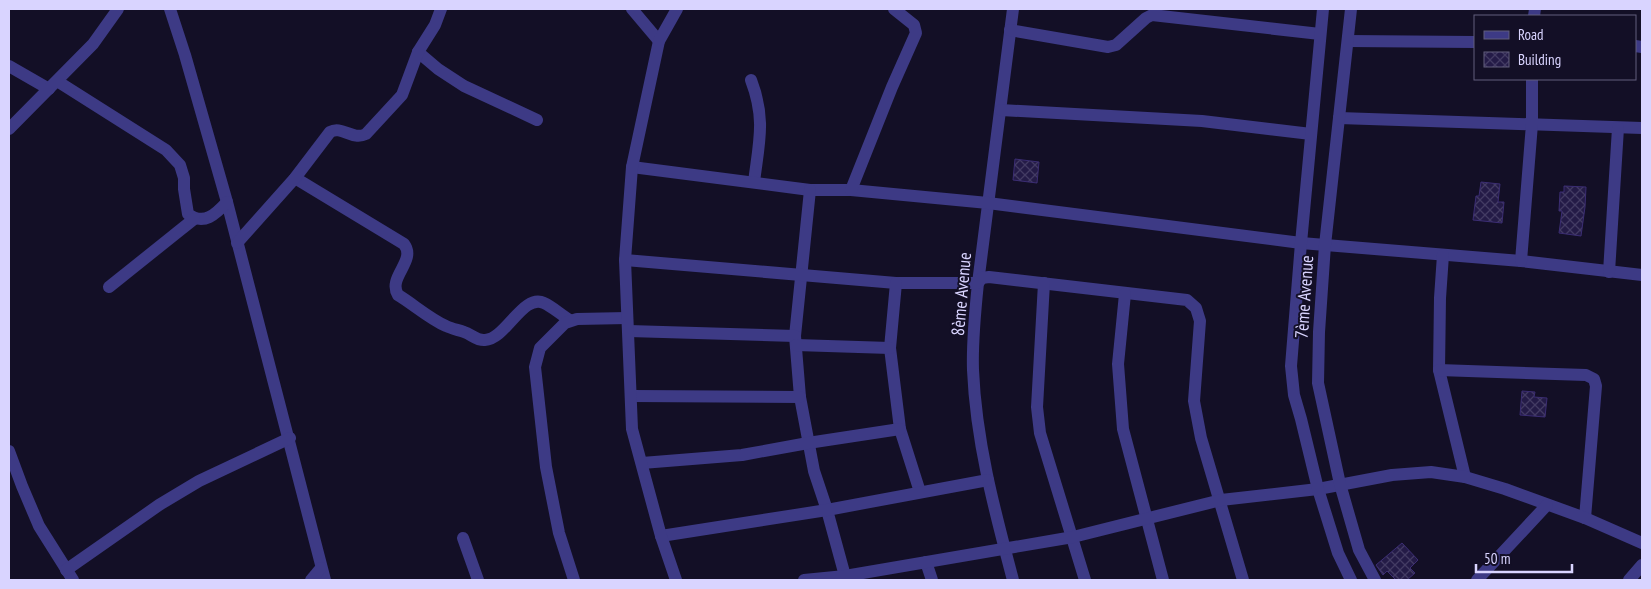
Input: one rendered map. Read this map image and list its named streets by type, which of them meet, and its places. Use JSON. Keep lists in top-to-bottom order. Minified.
{"streets":{"street":["8ème Avenue","7ème Avenue"]},"legend":["Road","Building"],"scale_bar":"50 m"}
